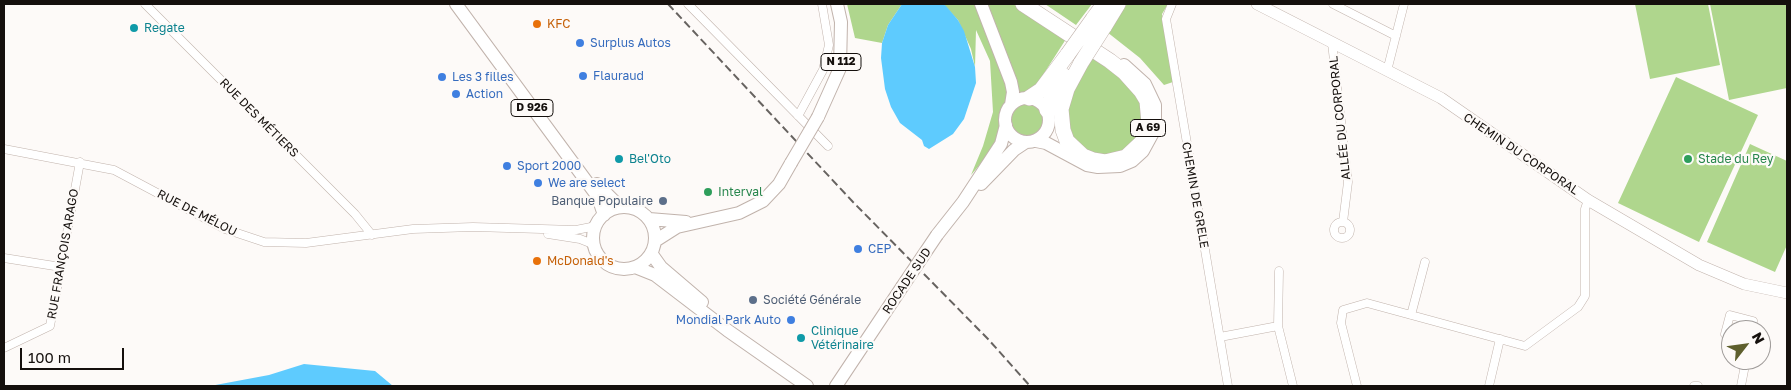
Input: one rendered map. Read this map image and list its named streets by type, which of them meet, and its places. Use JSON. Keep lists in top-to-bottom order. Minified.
{"streets":{"highway":["A 69"],"main road":["N 112","D 926","ROCADE SUD"],"street":["RUE DES MÉTIERS","ALLÉE DU CORPORAL","CHEMIN DU CORPORAL","CHEMIN DE GRELE","RUE DE MÉLOU","RUE FRANÇOIS ARAGO"]},"crossings":[["N 112","D 926"],["N 112","RUE DE MÉLOU"],["D 926","RUE DE MÉLOU"],["RUE DES MÉTIERS","RUE DE MÉLOU"],["ALLÉE DU CORPORAL","CHEMIN DU CORPORAL"],["A 69","ROCADE SUD"],["RUE DE MÉLOU","RUE FRANÇOIS ARAGO"]],"places":["KFC","Regate","Surplus Autos","Flauraud","Les 3 filles","Action","Bel'Oto","Stade du Rey","Sport 2000","We are select","Interval","Banque Populaire","CEP","McDonald's","Société Générale","Mondial Park Auto","Clinique Vétérinaire"],"scale_bar":"100 m","north":"top right"}
